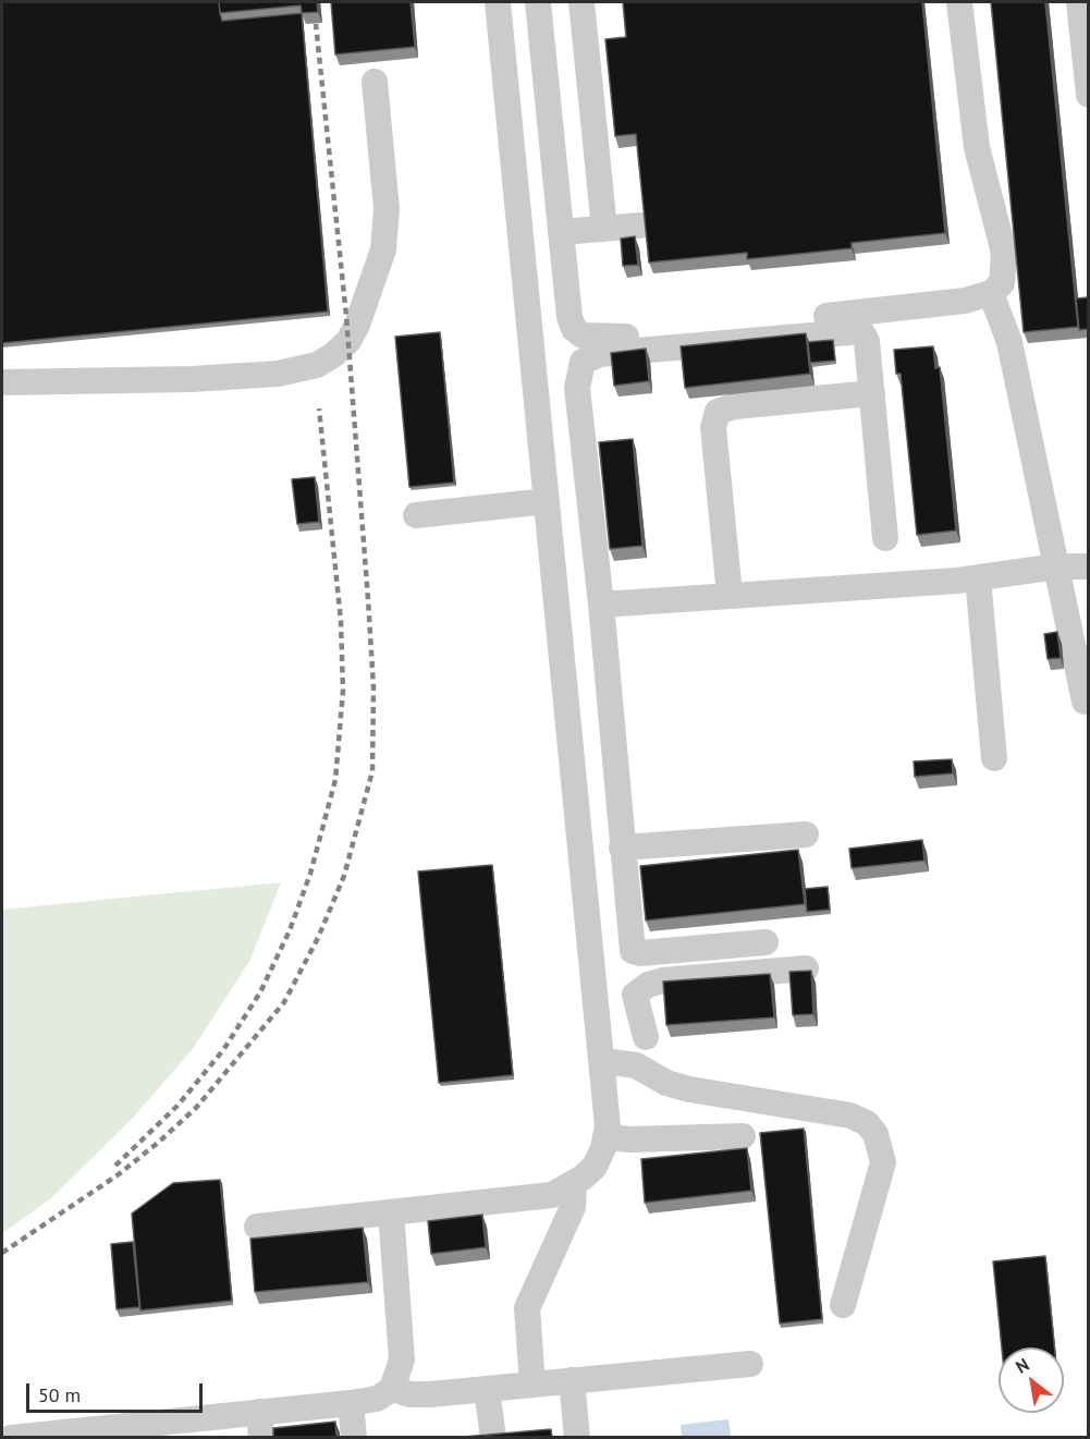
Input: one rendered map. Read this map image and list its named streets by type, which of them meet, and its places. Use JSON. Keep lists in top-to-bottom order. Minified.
{"scale_bar":"50 m","north":"top left"}
